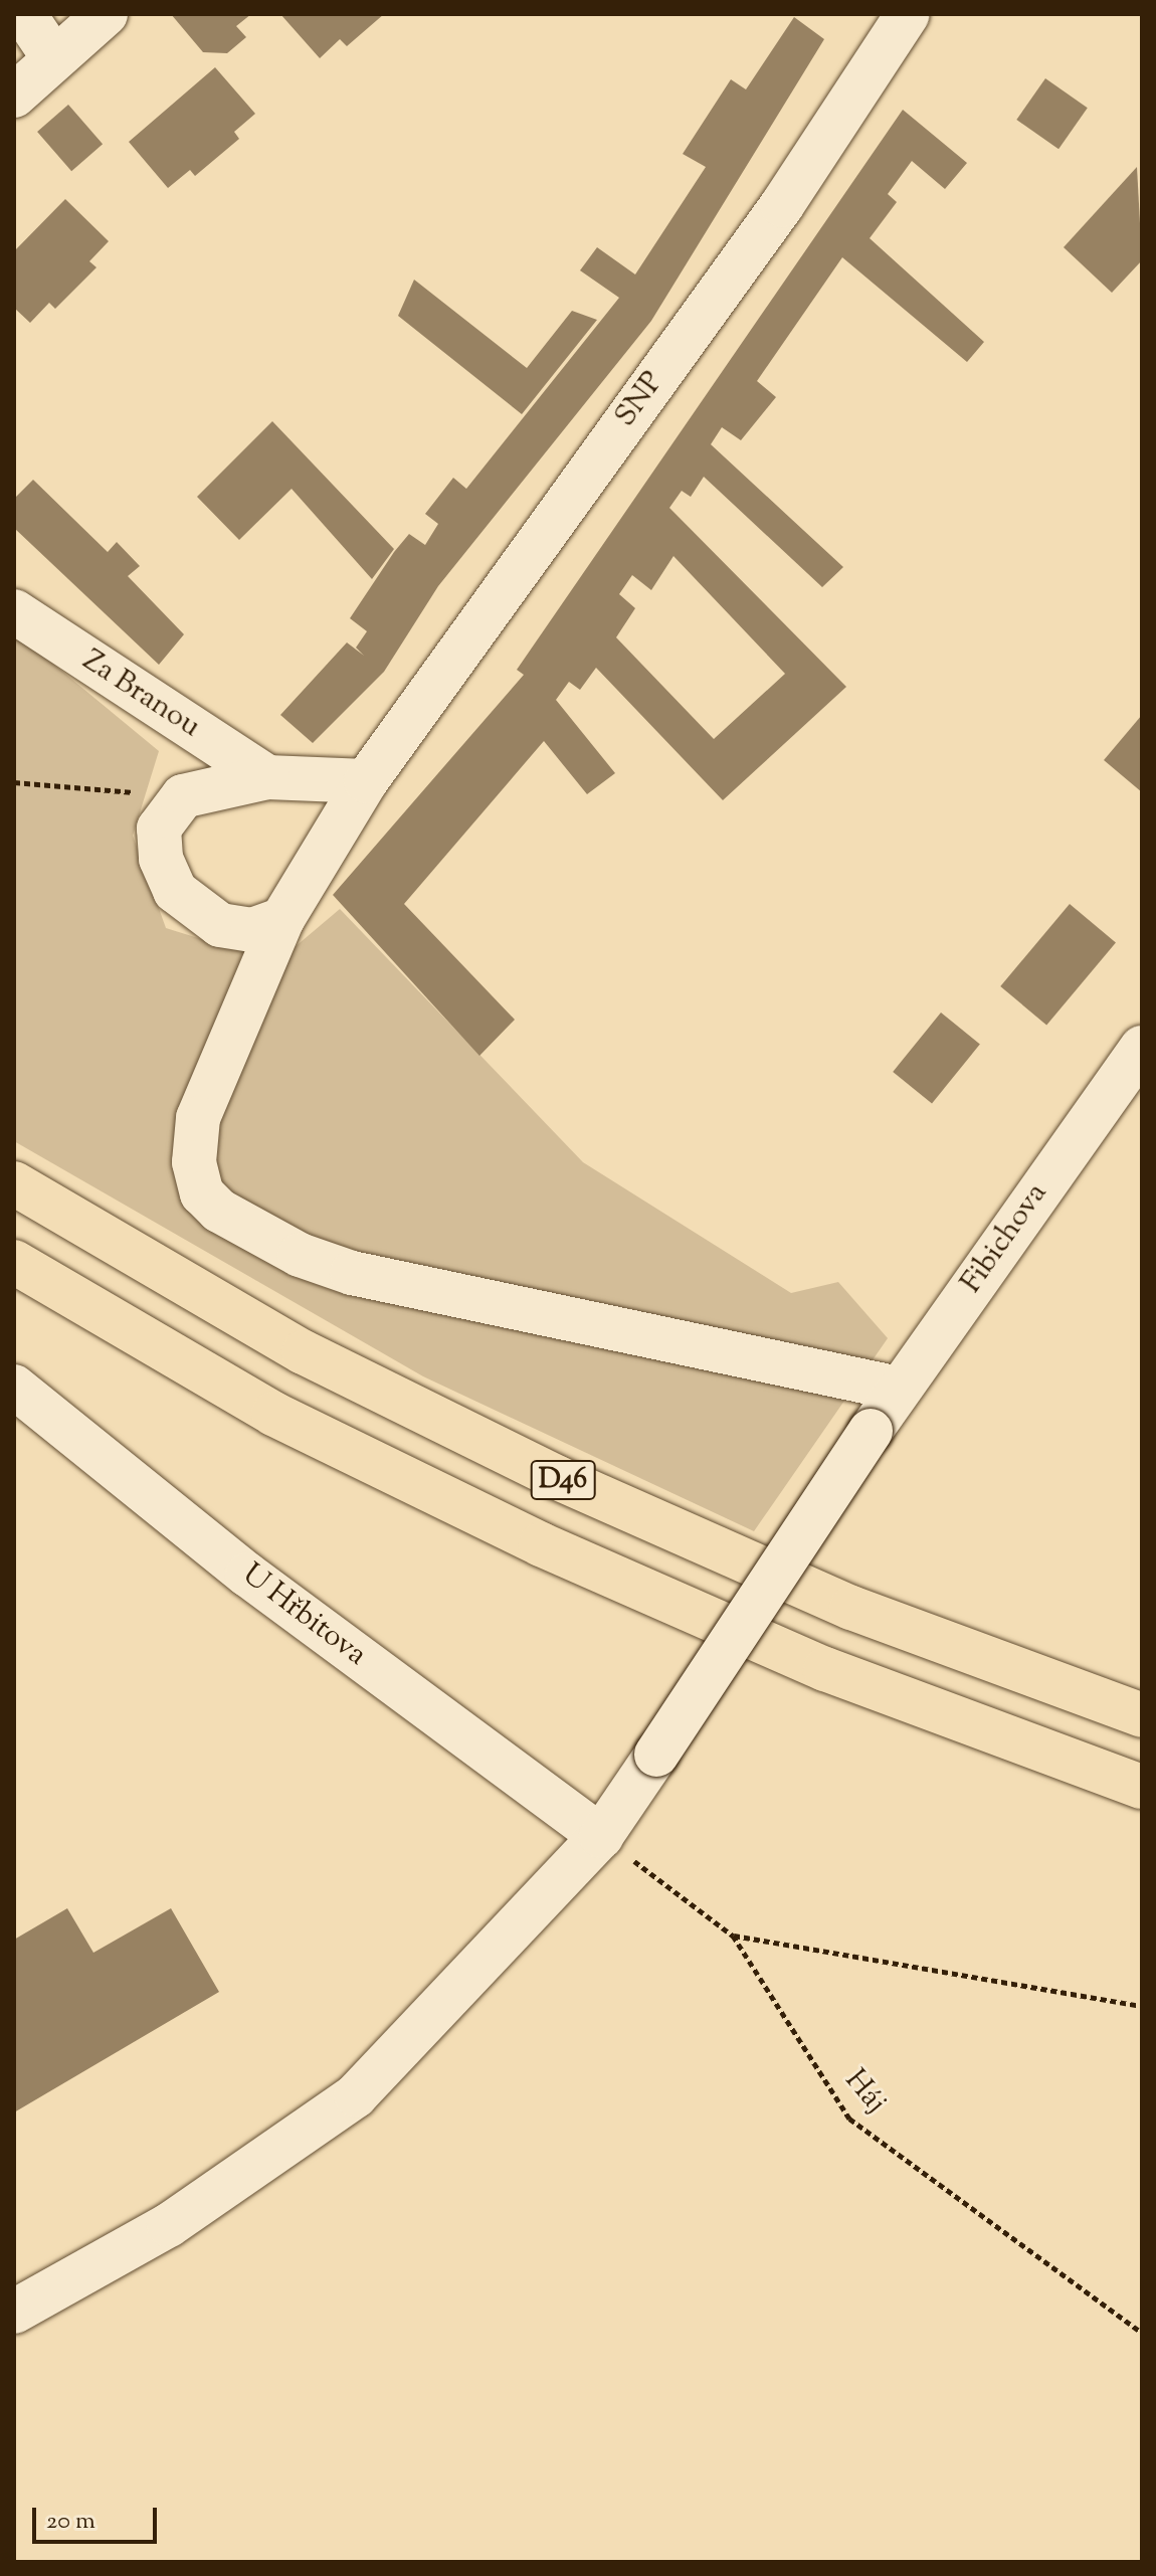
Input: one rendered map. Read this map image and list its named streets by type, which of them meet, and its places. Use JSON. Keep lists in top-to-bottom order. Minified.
{"streets":{"highway":["D46"],"street":["SNP","Za Branou","Fibichova","U Hřbitova"],"path":["Háj"]},"crossings":[["SNP","Fibichova"],["Fibichova","U Hřbitova"],["Fibichova","Háj"],["U Hřbitova","Háj"]],"scale_bar":"20 m"}
